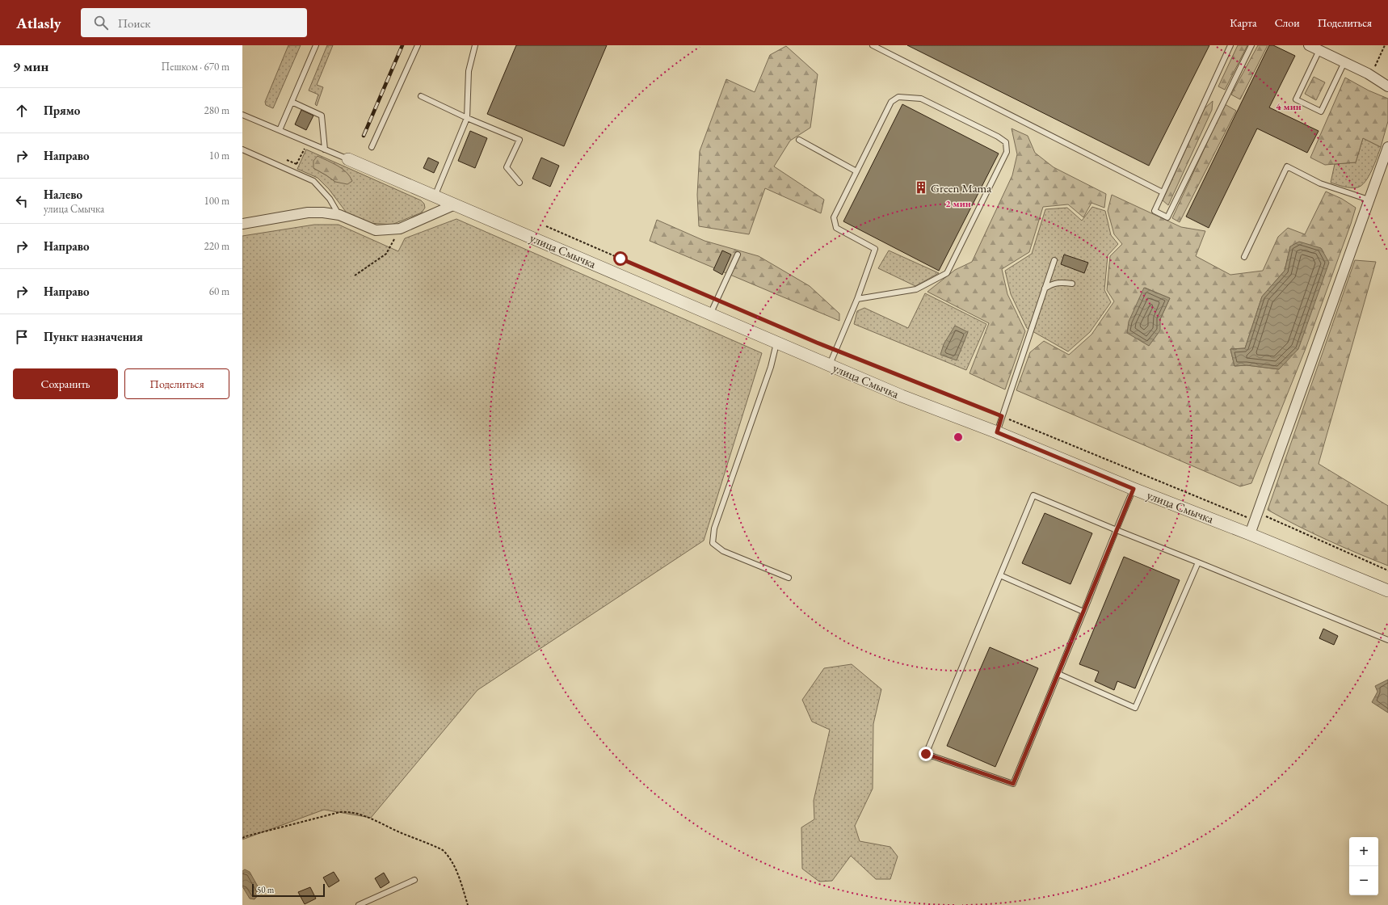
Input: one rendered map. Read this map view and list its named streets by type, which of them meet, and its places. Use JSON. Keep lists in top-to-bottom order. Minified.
{"streets":{"street":["улица Смычка"]},"places":{"building":["Green Mama"]},"scale_bar":"50 m","page":{"header":"Atlasly","search":"Поиск","nav":["Карта","Слои","Поделиться"],"heading":["9 мин","Пешком · 670 m"],"list":[["Прямо","280 m"],["Направо","10 m"],["Налево","улица Смычка","100 m"],["Направо","220 m"],["Направо","60 m"],"Пункт назначения"],"buttons":["Сохранить","Поделиться"],"map_buttons":["+","−"],"scale":"50 m"},"rings":["4 мин","2 мин"]}
